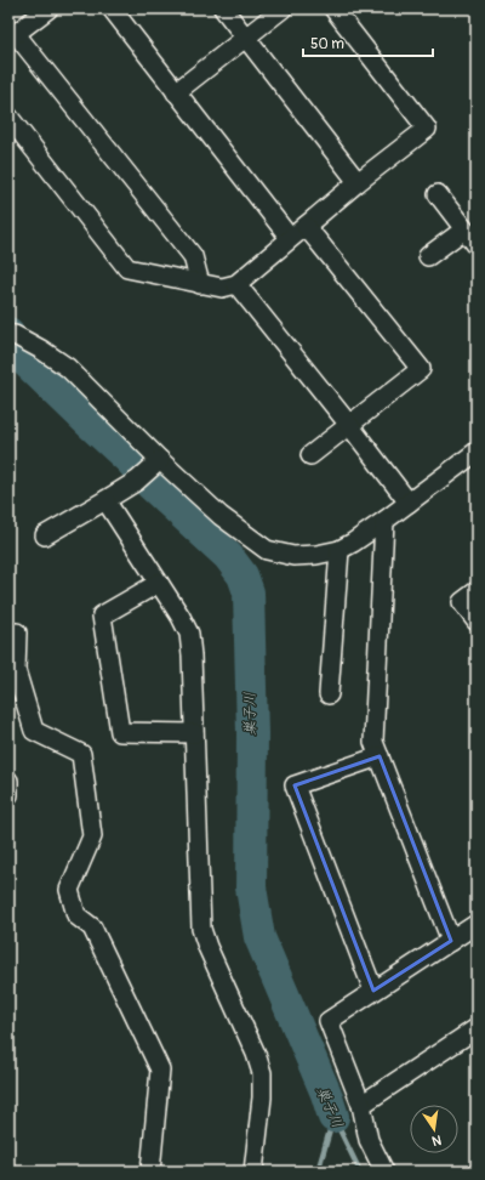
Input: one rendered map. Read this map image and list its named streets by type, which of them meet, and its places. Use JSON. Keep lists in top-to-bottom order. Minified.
{"water":["巣子川"],"scale_bar":"50 m","north":"bottom"}
